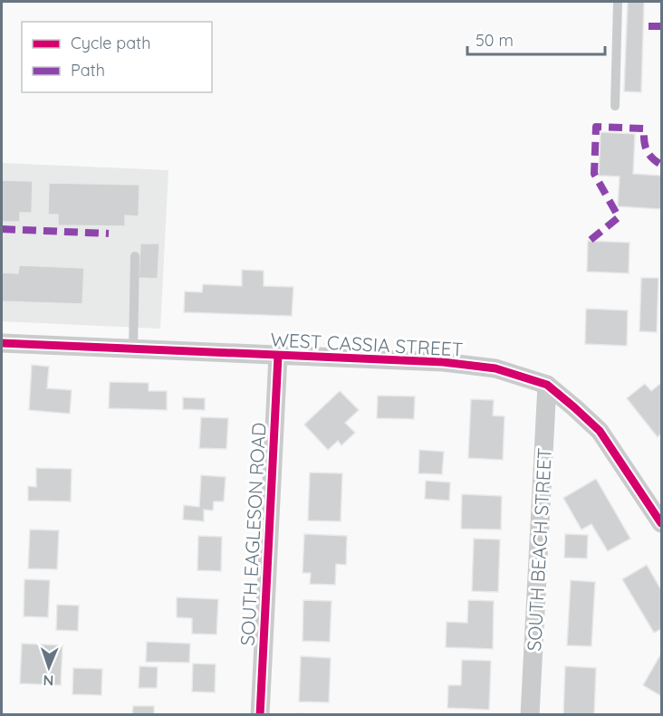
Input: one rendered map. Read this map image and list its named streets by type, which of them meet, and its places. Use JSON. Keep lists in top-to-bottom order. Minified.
{"streets":{"street":["WEST CASSIA STREET","SOUTH EAGLESON ROAD","SOUTH BEACH STREET"]},"crossings":[["WEST CASSIA STREET","SOUTH EAGLESON ROAD"],["WEST CASSIA STREET","SOUTH BEACH STREET"]],"legend":["Cycle path","Path"],"scale_bar":"50 m","north":"bottom"}
